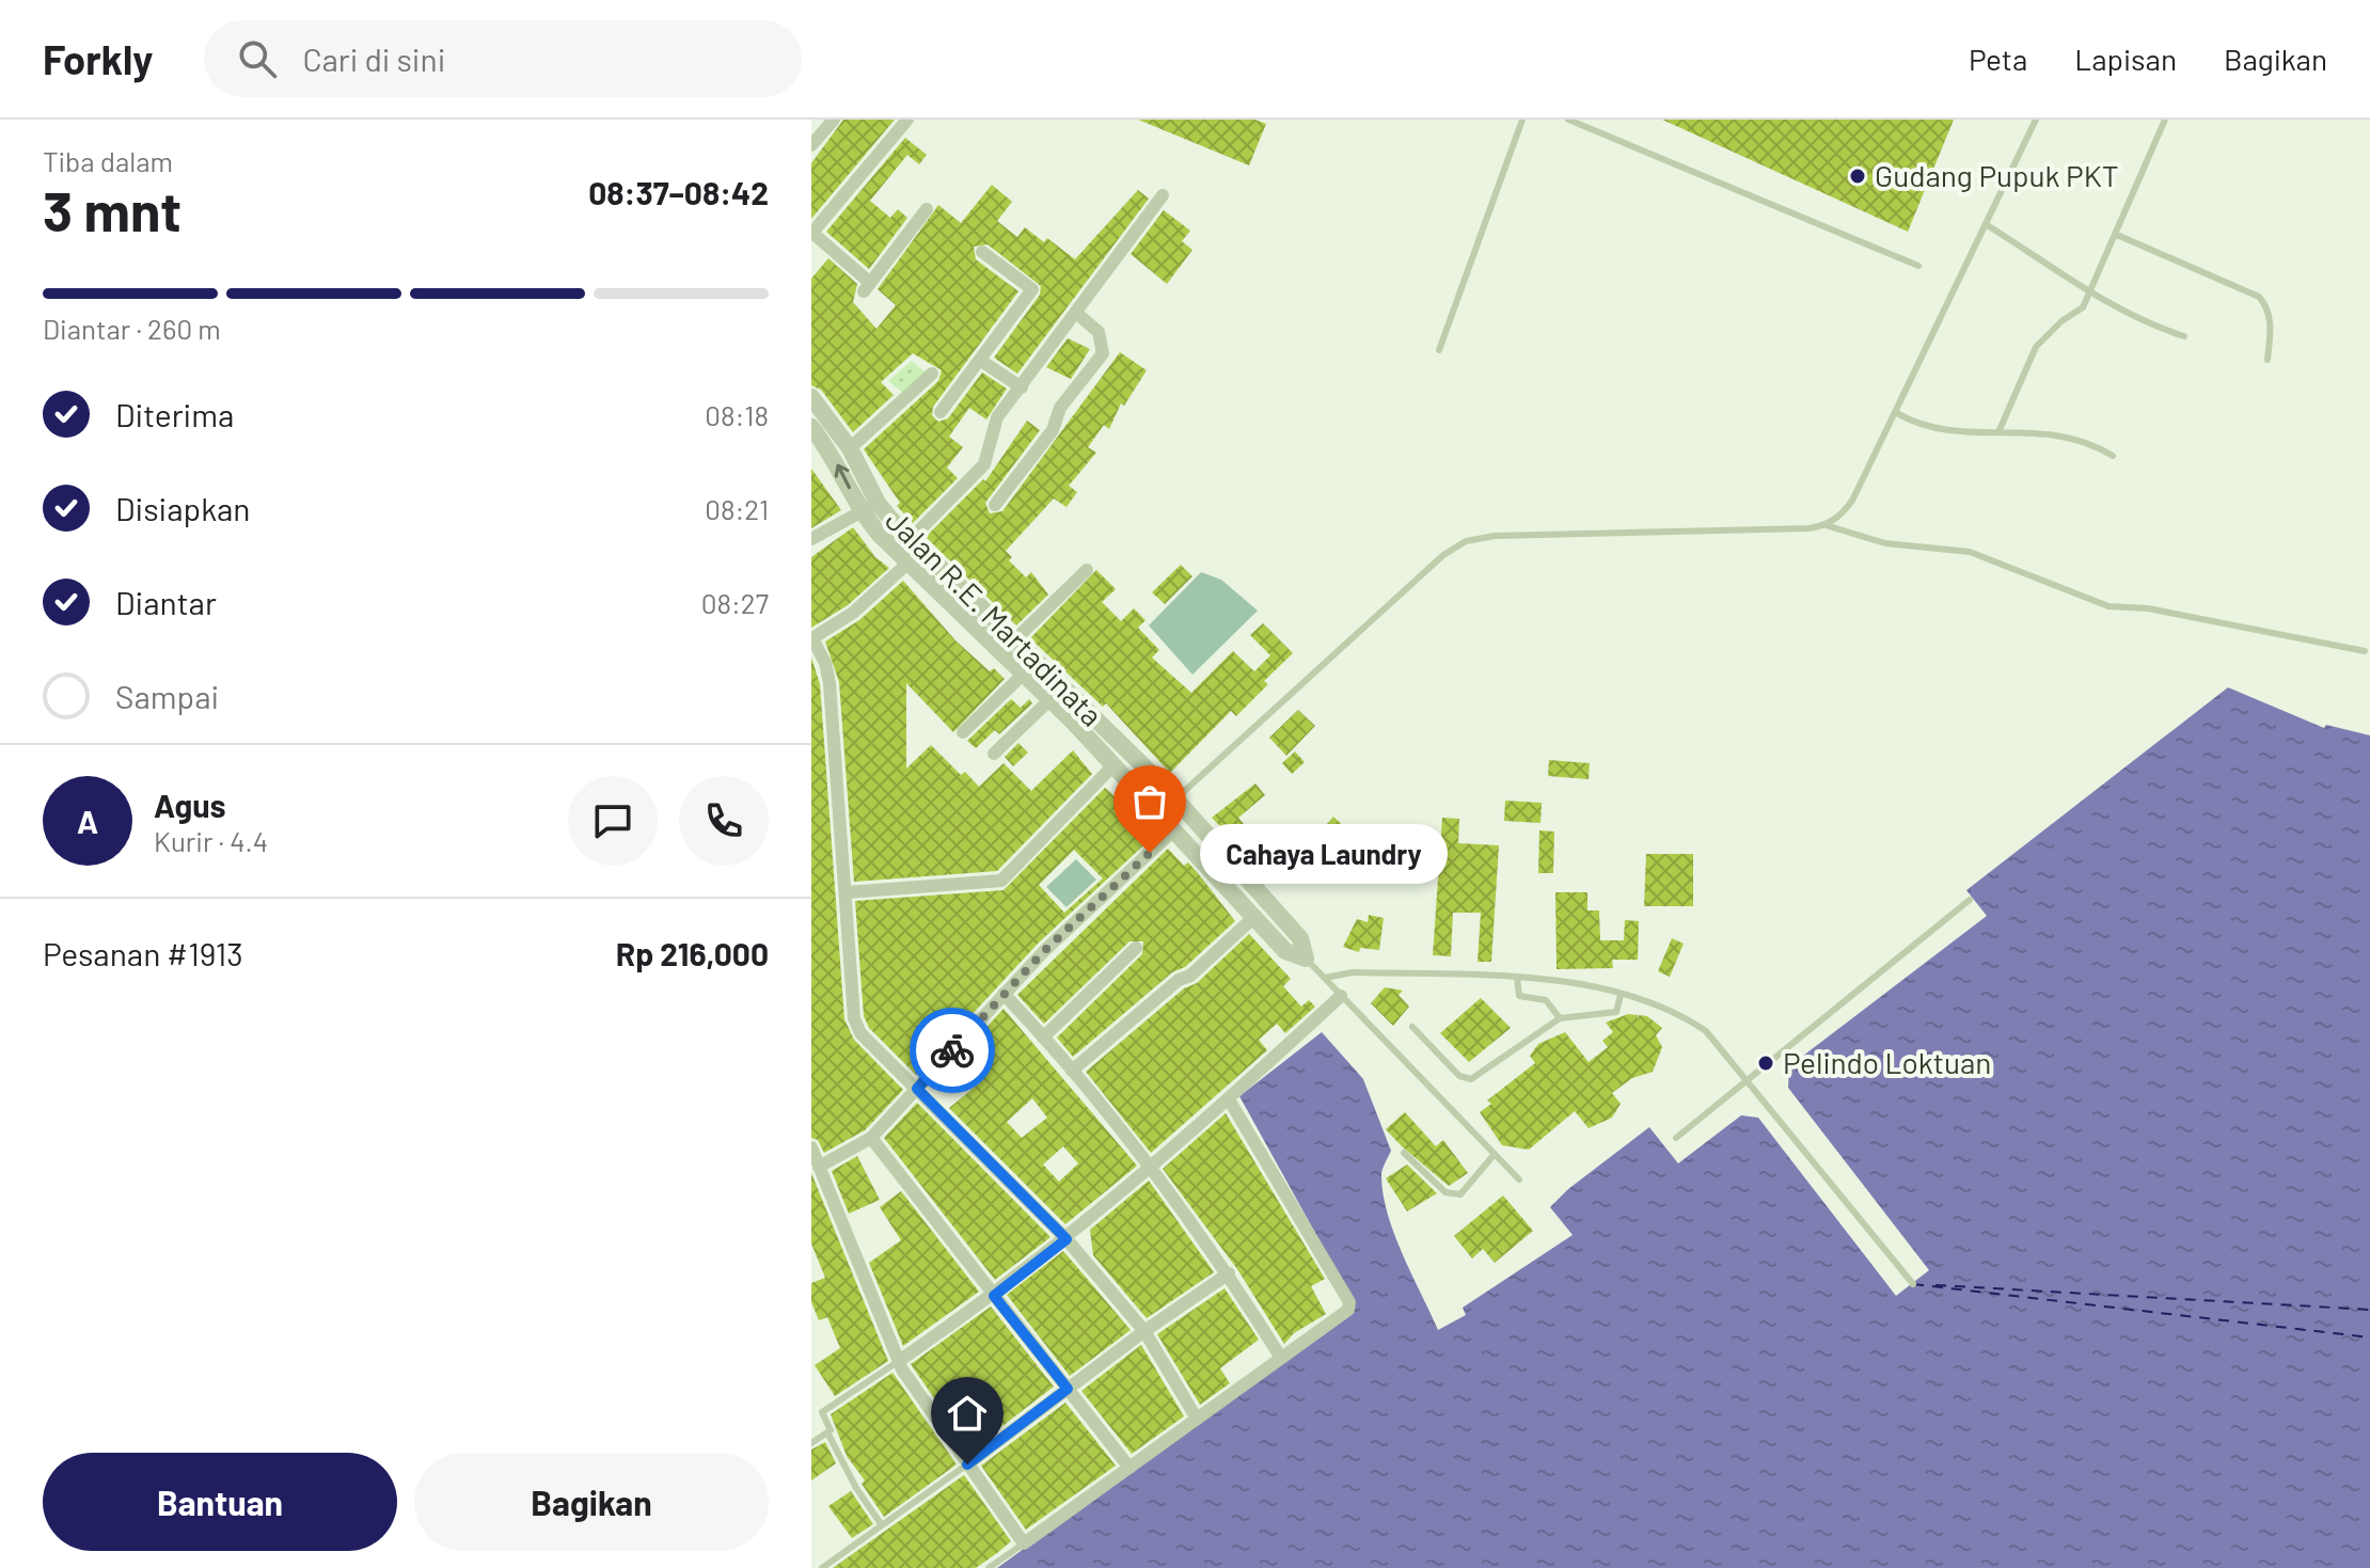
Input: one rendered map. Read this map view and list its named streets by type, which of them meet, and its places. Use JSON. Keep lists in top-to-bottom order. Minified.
{"streets":{"street":["Jalan R.E. Martadinata"]},"places":["Gudang Pupuk PKT","Cahaya Laundry","Pelindo Loktuan"],"page":{"header":"Forkly","search":"Cari di sini","nav":["Peta","Lapisan","Bagikan"],"heading":["3 mnt","Tiba dalam","08:37–08:42"],"panel":["Agus","Kurir · 4.4","Pesanan #1913","Rp 216,000"],"bar":"Diantar · 260 m","list":[["Diterima","08:18"],["Disiapkan","08:21"],["Diantar","08:27"],"Sampai"],"round":"A","bubble":"Cahaya Laundry","buttons":["Bantuan","Bagikan"]}}
